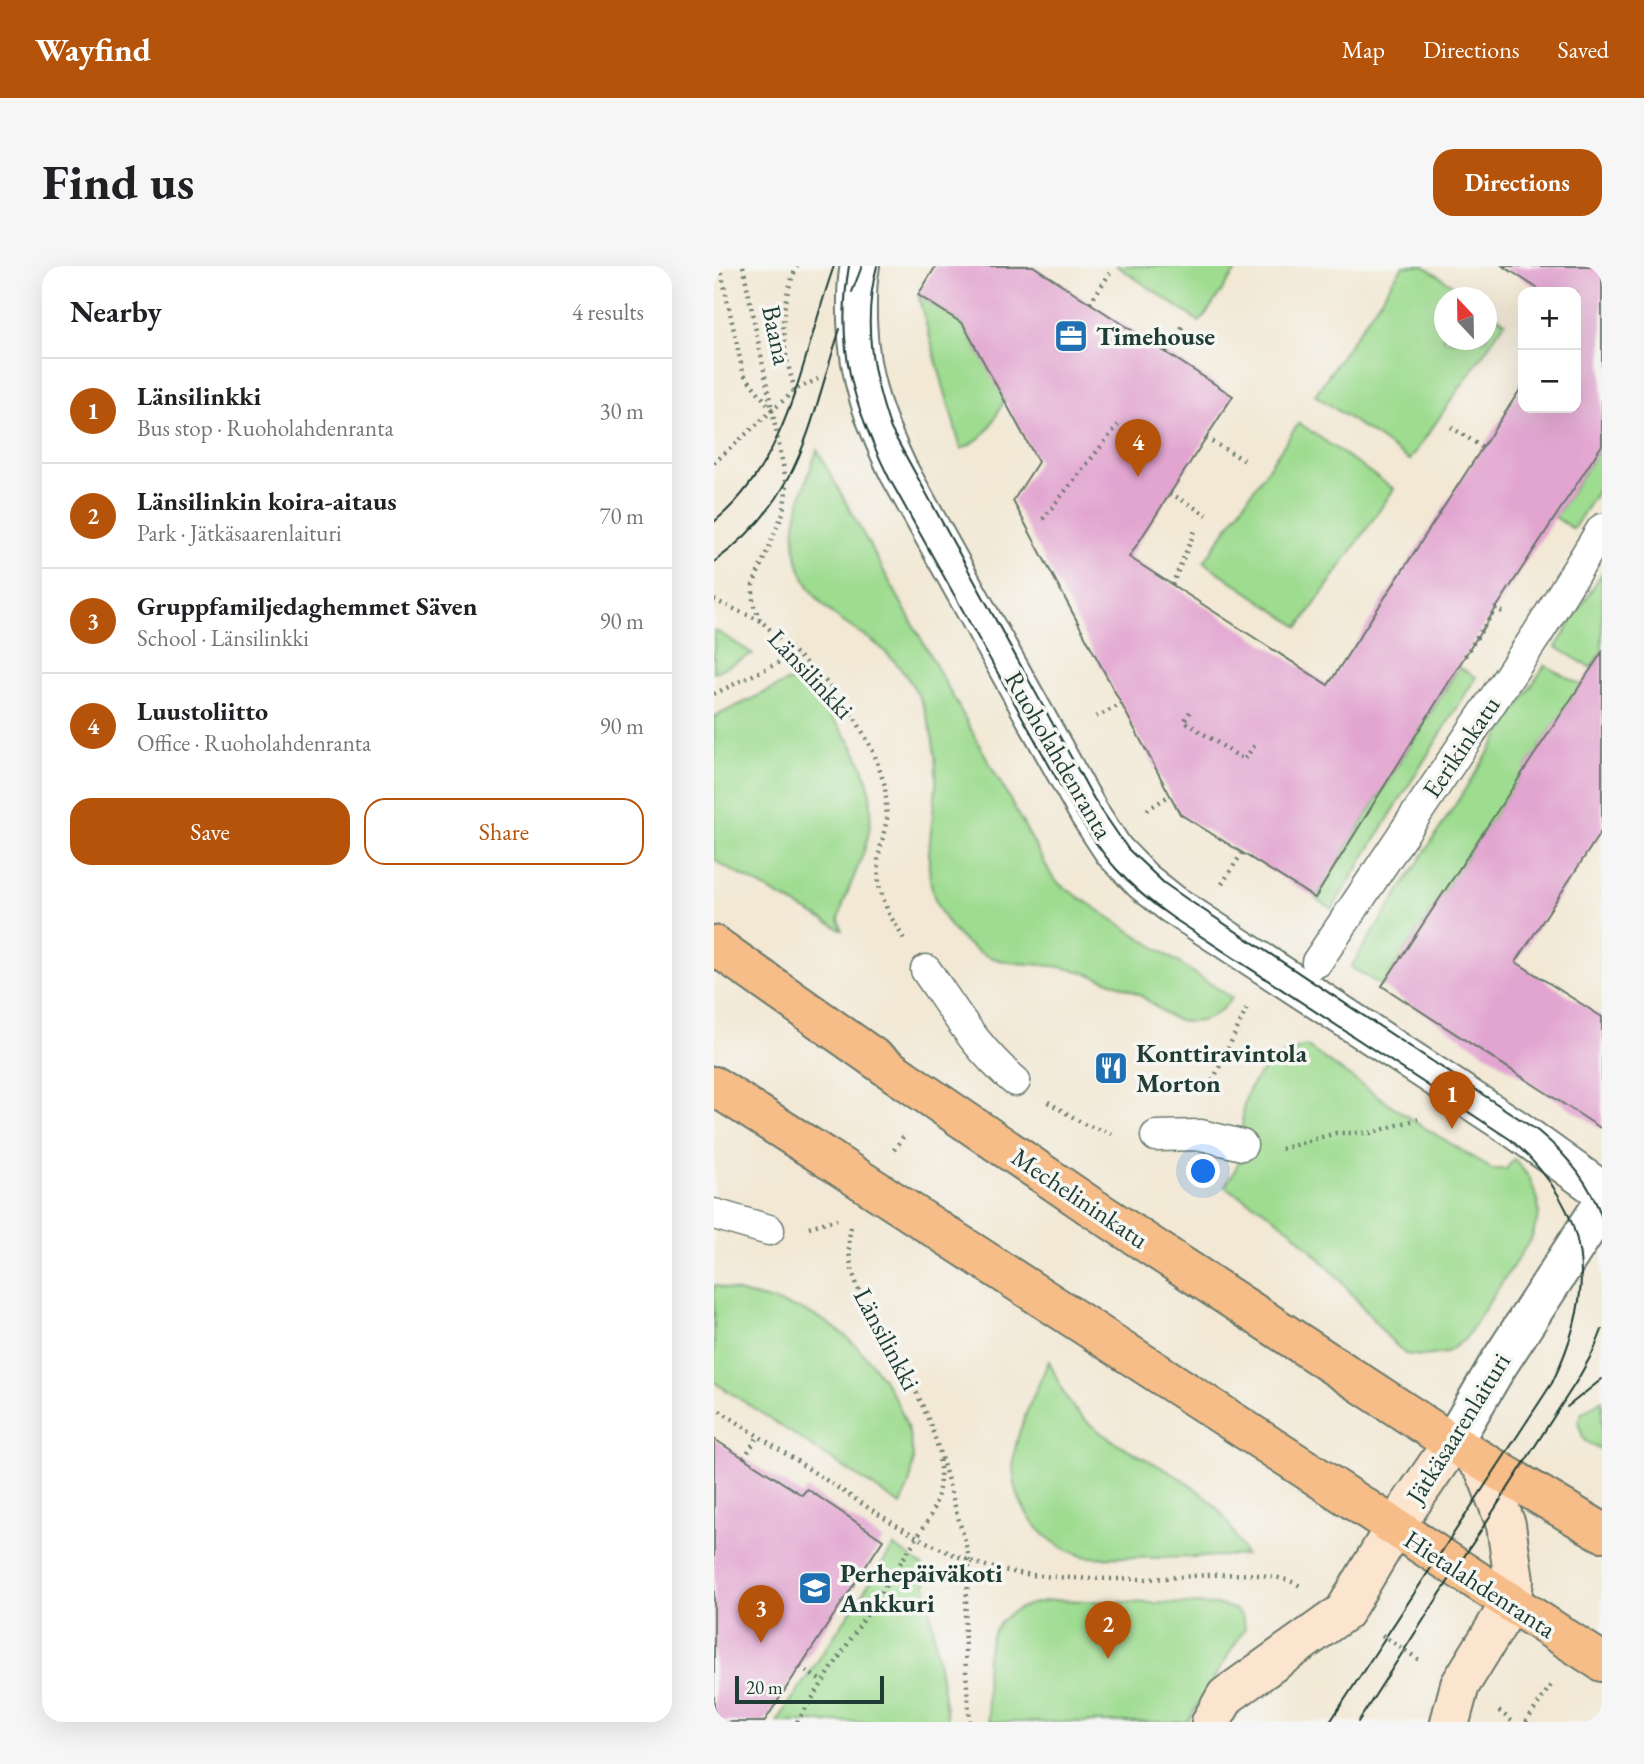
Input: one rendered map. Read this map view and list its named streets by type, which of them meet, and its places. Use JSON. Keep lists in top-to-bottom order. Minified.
{"streets":{"main road":["Mechelininkatu","Jätkäsaarenlaituri","Hietalahdenranta"],"street":["Eerikinkatu","Ruoholahdenranta"],"path":["Baana","Länsilinkki"]},"crossings":[["Baana","Länsilinkki"],["Mechelininkatu","Jätkäsaarenlaituri"],["Jätkäsaarenlaituri","Hietalahdenranta"]],"places":{"office":["Timehouse"],"restaurant":["Konttiravintola Morton"],"school or university":["Perhepäiväkoti Ankkuri"]},"scale_bar":"20 m","north":"top","page":{"header":"Wayfind","nav":["Map","Directions","Saved"],"buttons":["Directions",["Save","Share"]],"title":"Find us","heading":["Nearby","4 results"],"map_buttons":["+","−"],"list":[{"mark":"1","name":"Länsilinkki","note":"Bus stop · Ruoholahdenranta","value":"30 m"},{"mark":"2","name":"Länsilinkin koira-aitaus","note":"Park · Jätkäsaarenlaituri","value":"70 m"},{"mark":"3","name":"Gruppfamiljedaghemmet Säven","note":"School · Länsilinkki","value":"90 m"},{"mark":"4","name":"Luustoliitto","note":"Office · Ruoholahdenranta","value":"90 m"}],"pins":["4","1","3","2"],"scale":"20 m"}}
